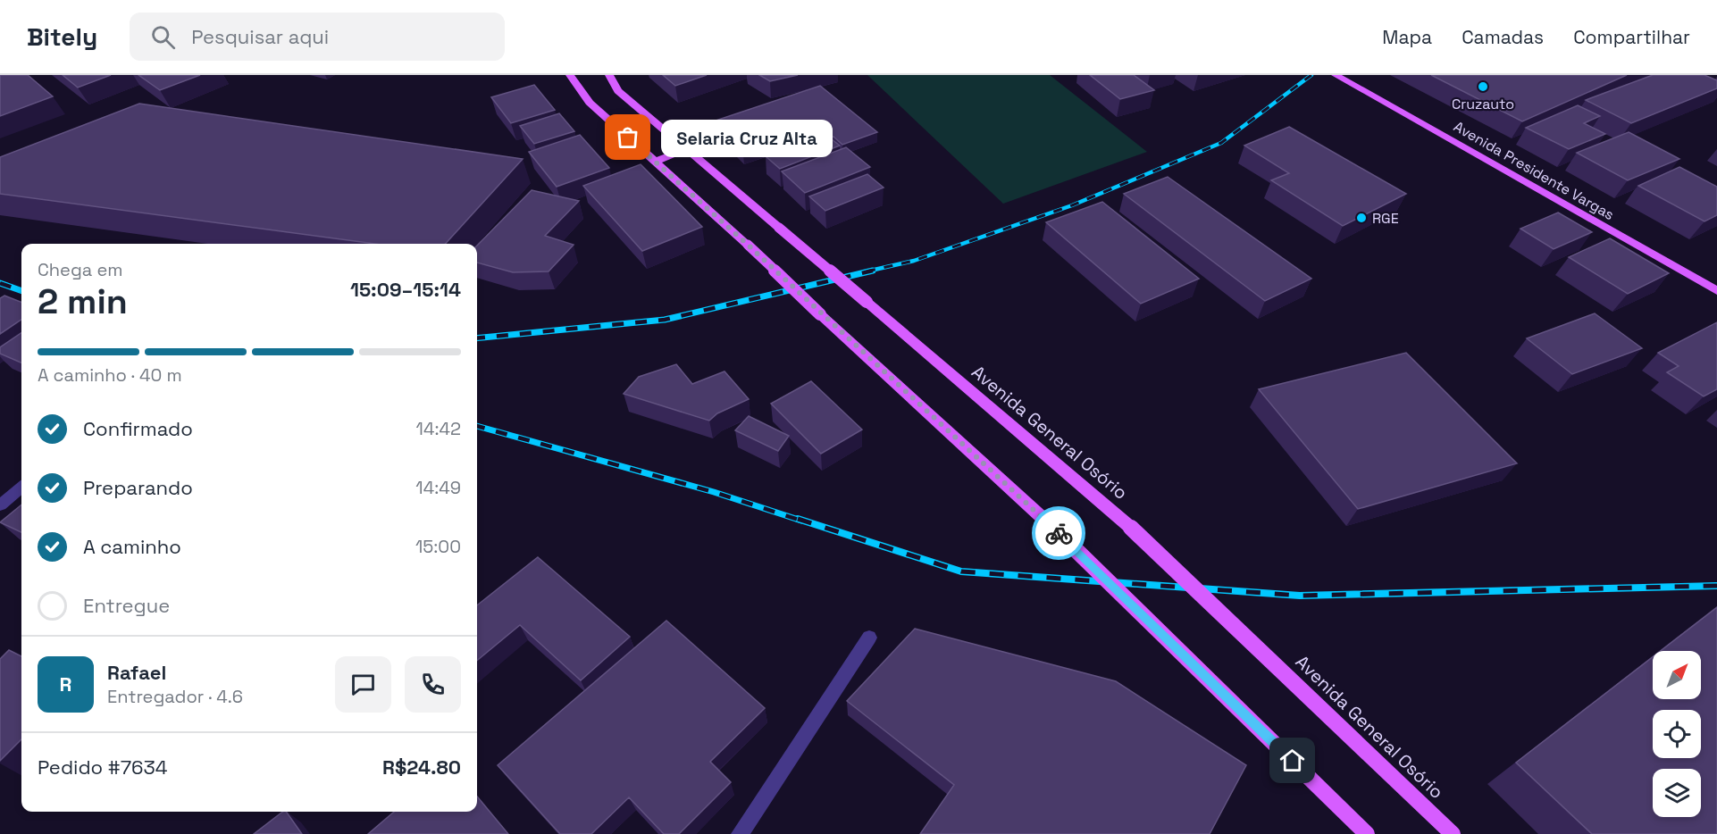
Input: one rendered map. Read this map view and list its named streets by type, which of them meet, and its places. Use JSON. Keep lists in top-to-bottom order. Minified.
{"streets":{"main road":["Avenida Presidente Vargas","Avenida General Osório"]},"places":["Cruzauto","Selaria Cruz Alta","RGE"],"north":"top right","page":{"header":"Bitely","search":"Pesquisar aqui","nav":["Mapa","Camadas","Compartilhar"],"bubble":"Selaria Cruz Alta","heading":["2 min","Chega em","15:09–15:14"],"panel":["Rafael","Entregador · 4.6","Pedido #7634","R$24.80"],"bar":"A caminho · 40 m","list":[["Confirmado","14:42"],["Preparando","14:49"],["A caminho","15:00"],"Entregue"],"round":"R"}}
